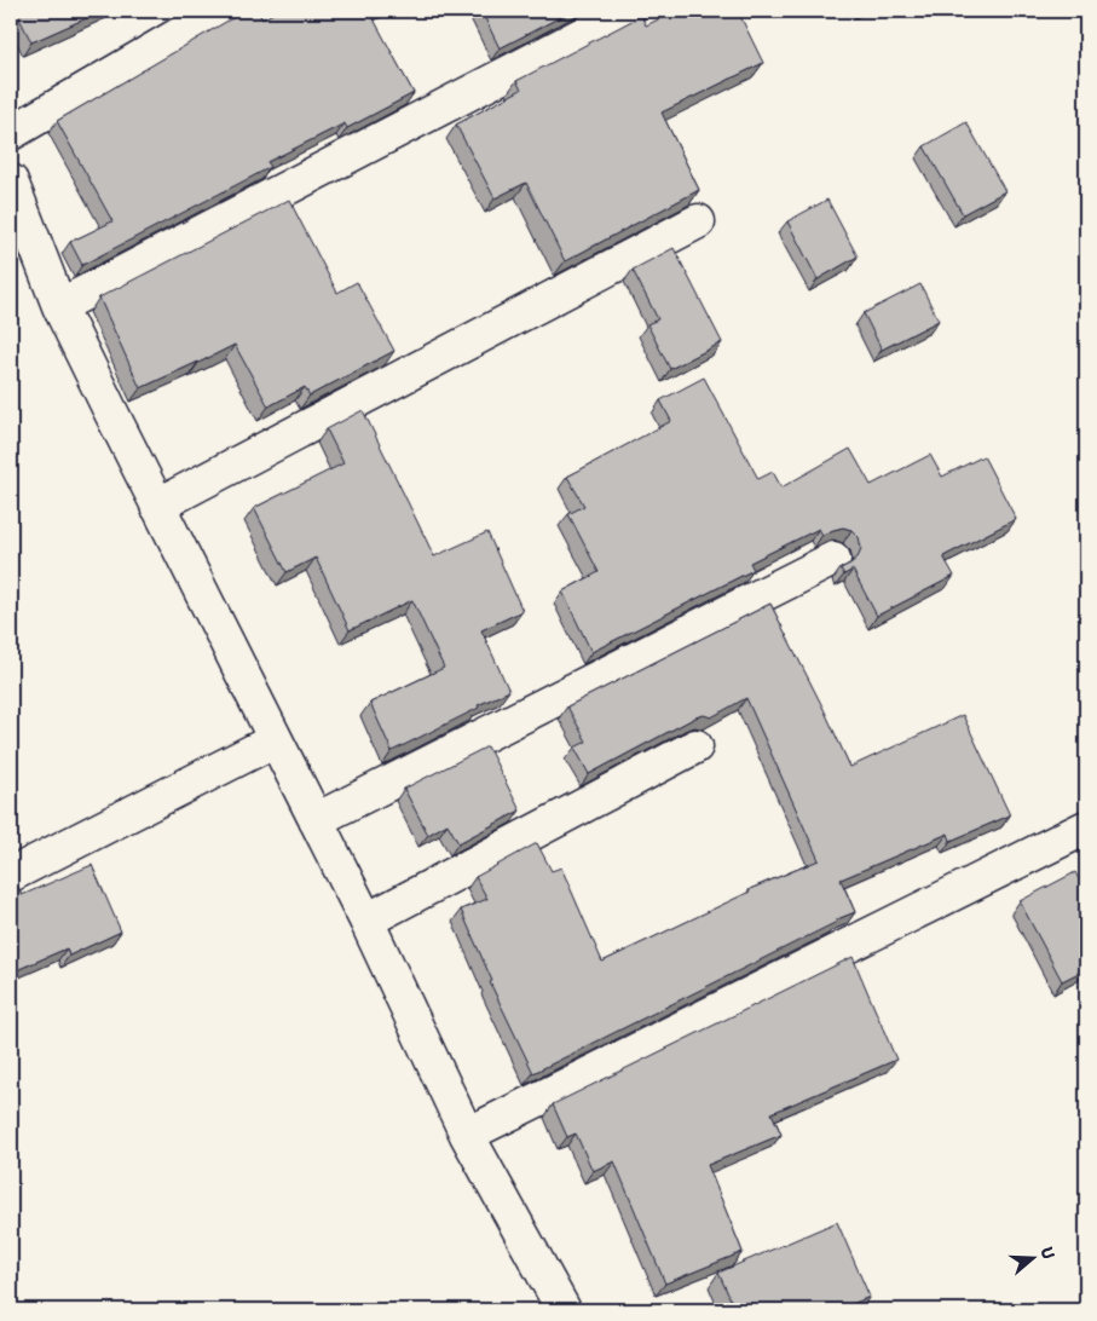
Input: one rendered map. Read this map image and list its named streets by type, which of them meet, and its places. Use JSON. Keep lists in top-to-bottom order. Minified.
{"north":"right"}
